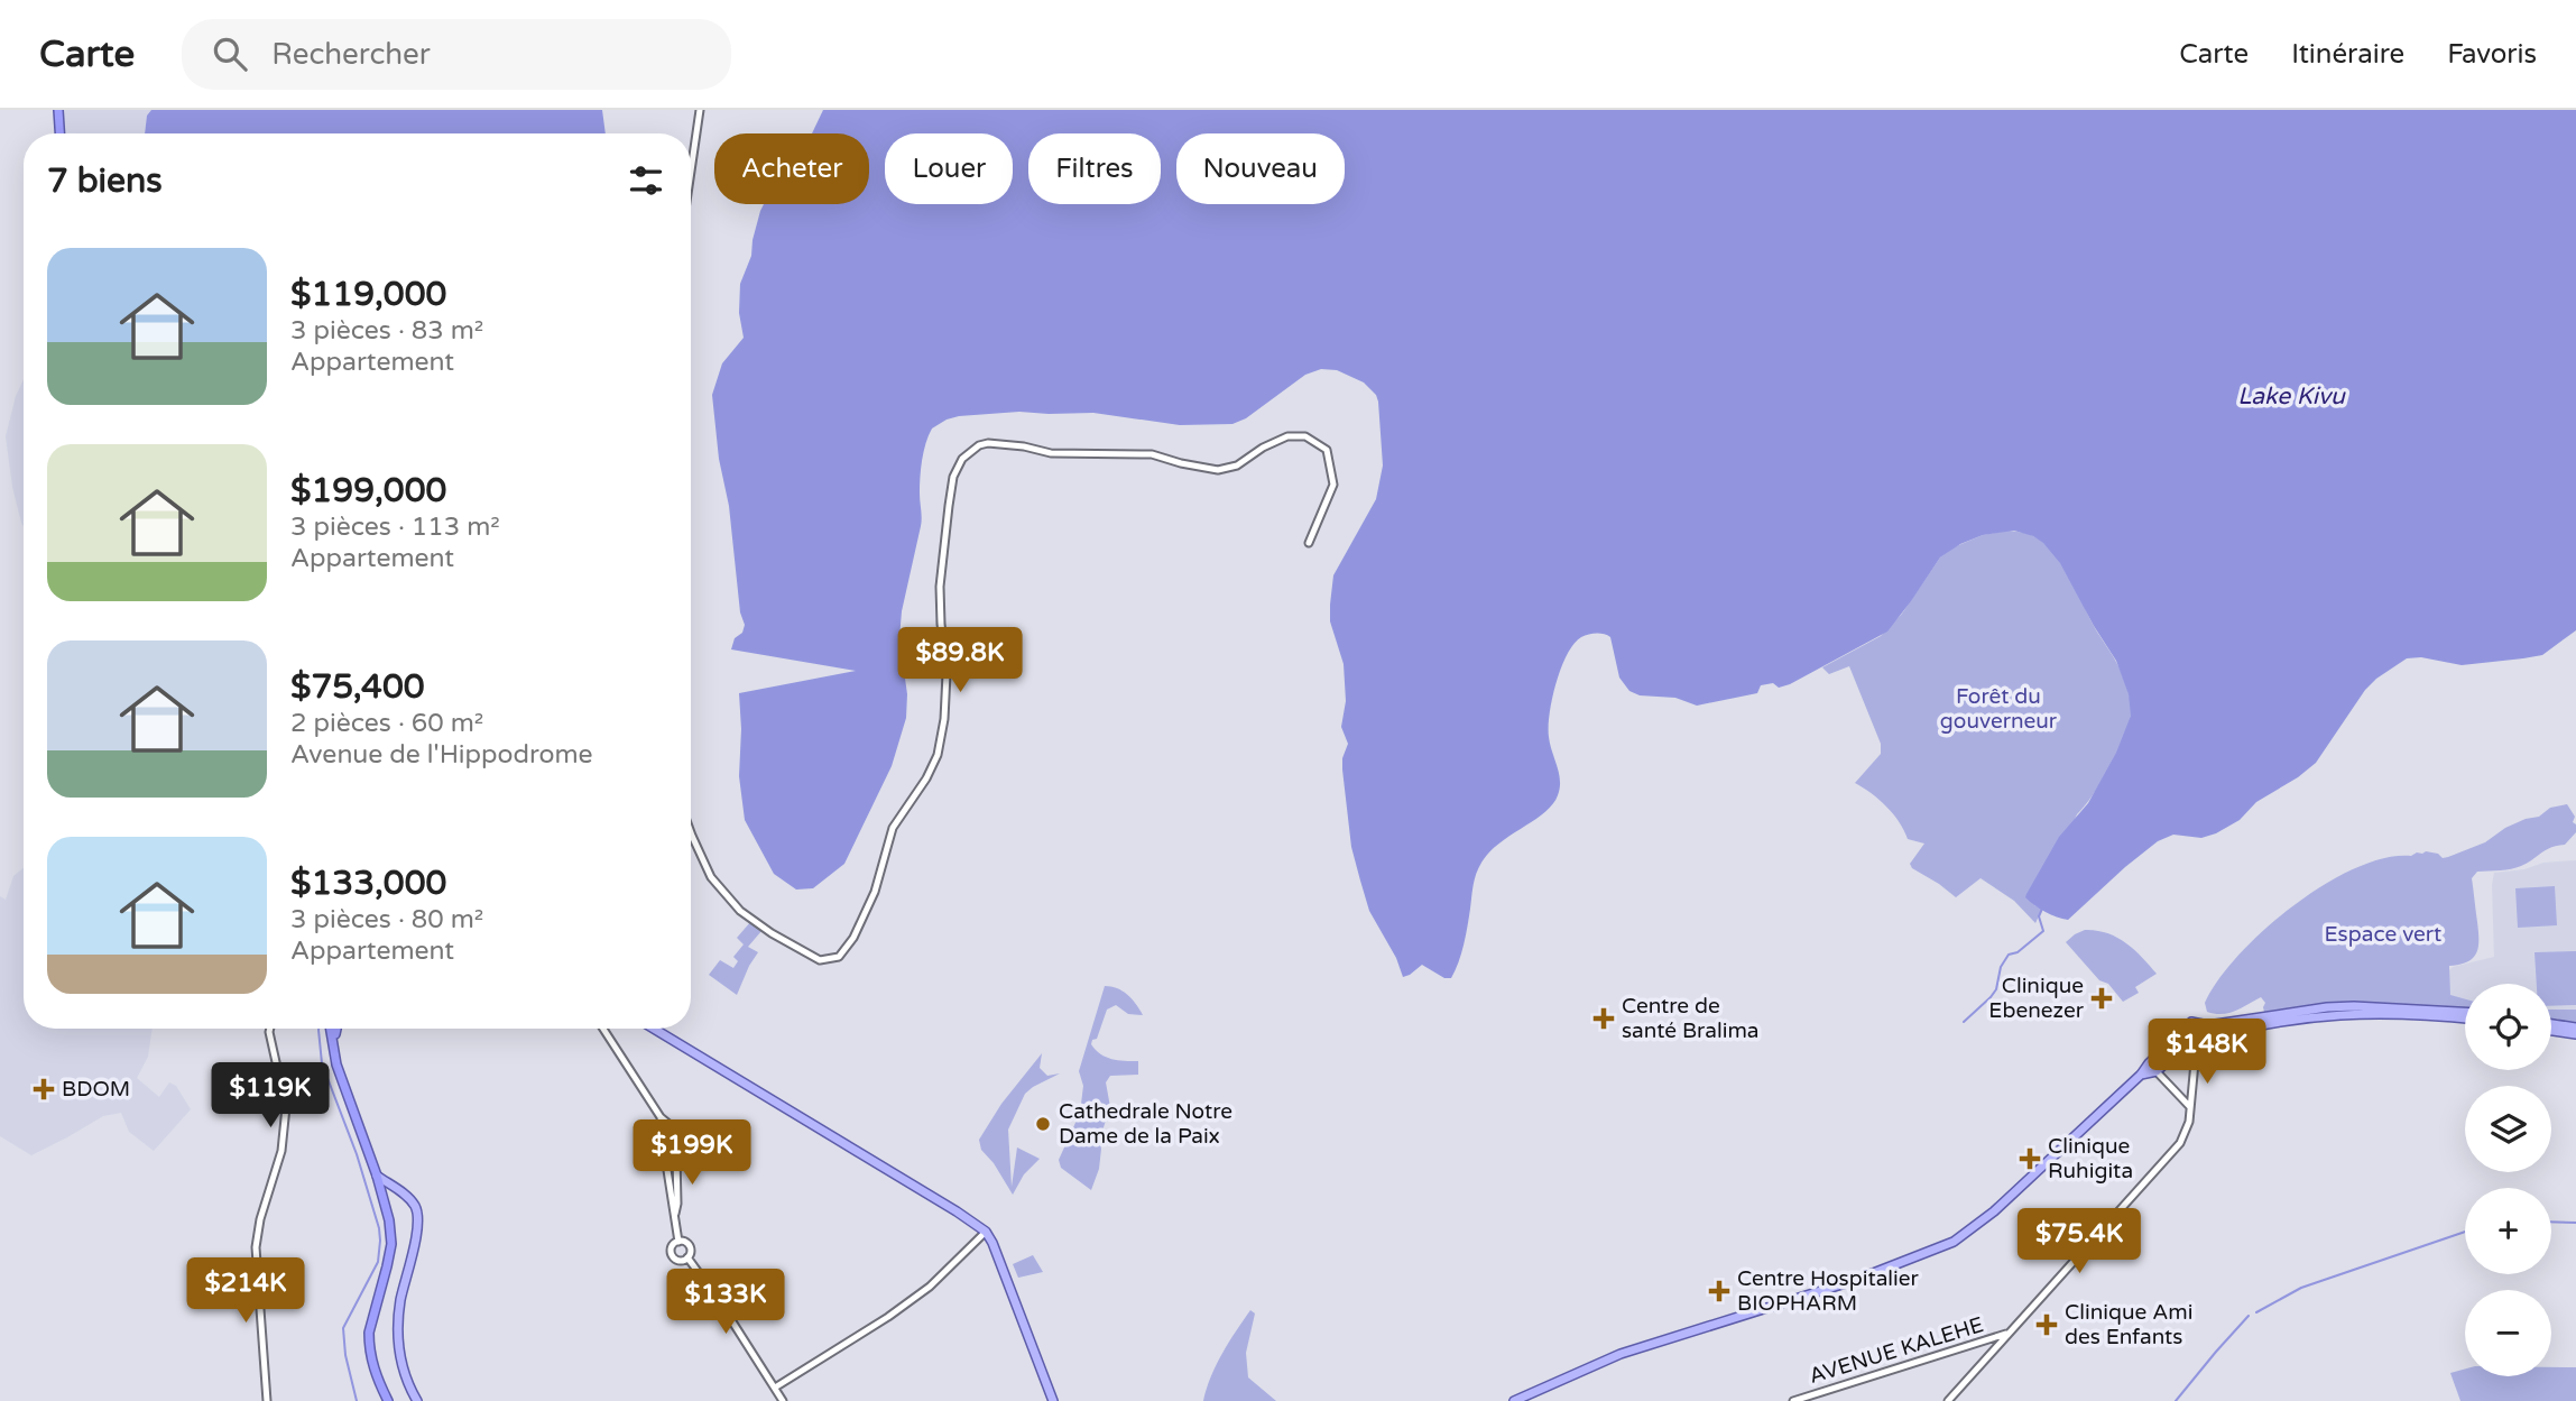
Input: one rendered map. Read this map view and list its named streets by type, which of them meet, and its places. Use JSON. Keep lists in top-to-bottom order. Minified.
{"streets":{"street":["AVENUE KALEHE"]},"water":["Lake Kivu"],"parks":["Forêt du gouverneur","Espace vert"],"places":{"health":["Clinique Ebenezer","Centre de santé Bralima","BDOM","Clinique Ruhigita","Centre Hospitalier BIOPHARM","Clinique Ami des Enfants"],"other":["Cathedrale Notre Dame de la Paix"]},"page":{"header":"Carte","search":"Rechercher","nav":["Carte","Itinéraire","Favoris"],"chip":["Acheter","Louer","Filtres","Nouveau"],"heading":"7 biens","list":[{"name":"$119,000","note":"3 pièces · 83 m² · Appartement"},{"name":"$199,000","note":"3 pièces · 113 m² · Appartement"},{"name":"$75,400","note":"2 pièces · 60 m² · Avenue de l'Hippodrome"},{"name":"$133,000","note":"3 pièces · 80 m² · Appartement"}],"price":["$89.8K","$148K","$119K","$199K","$75.4K","$214K","$133K"],"map_buttons":["+","−"]}}
